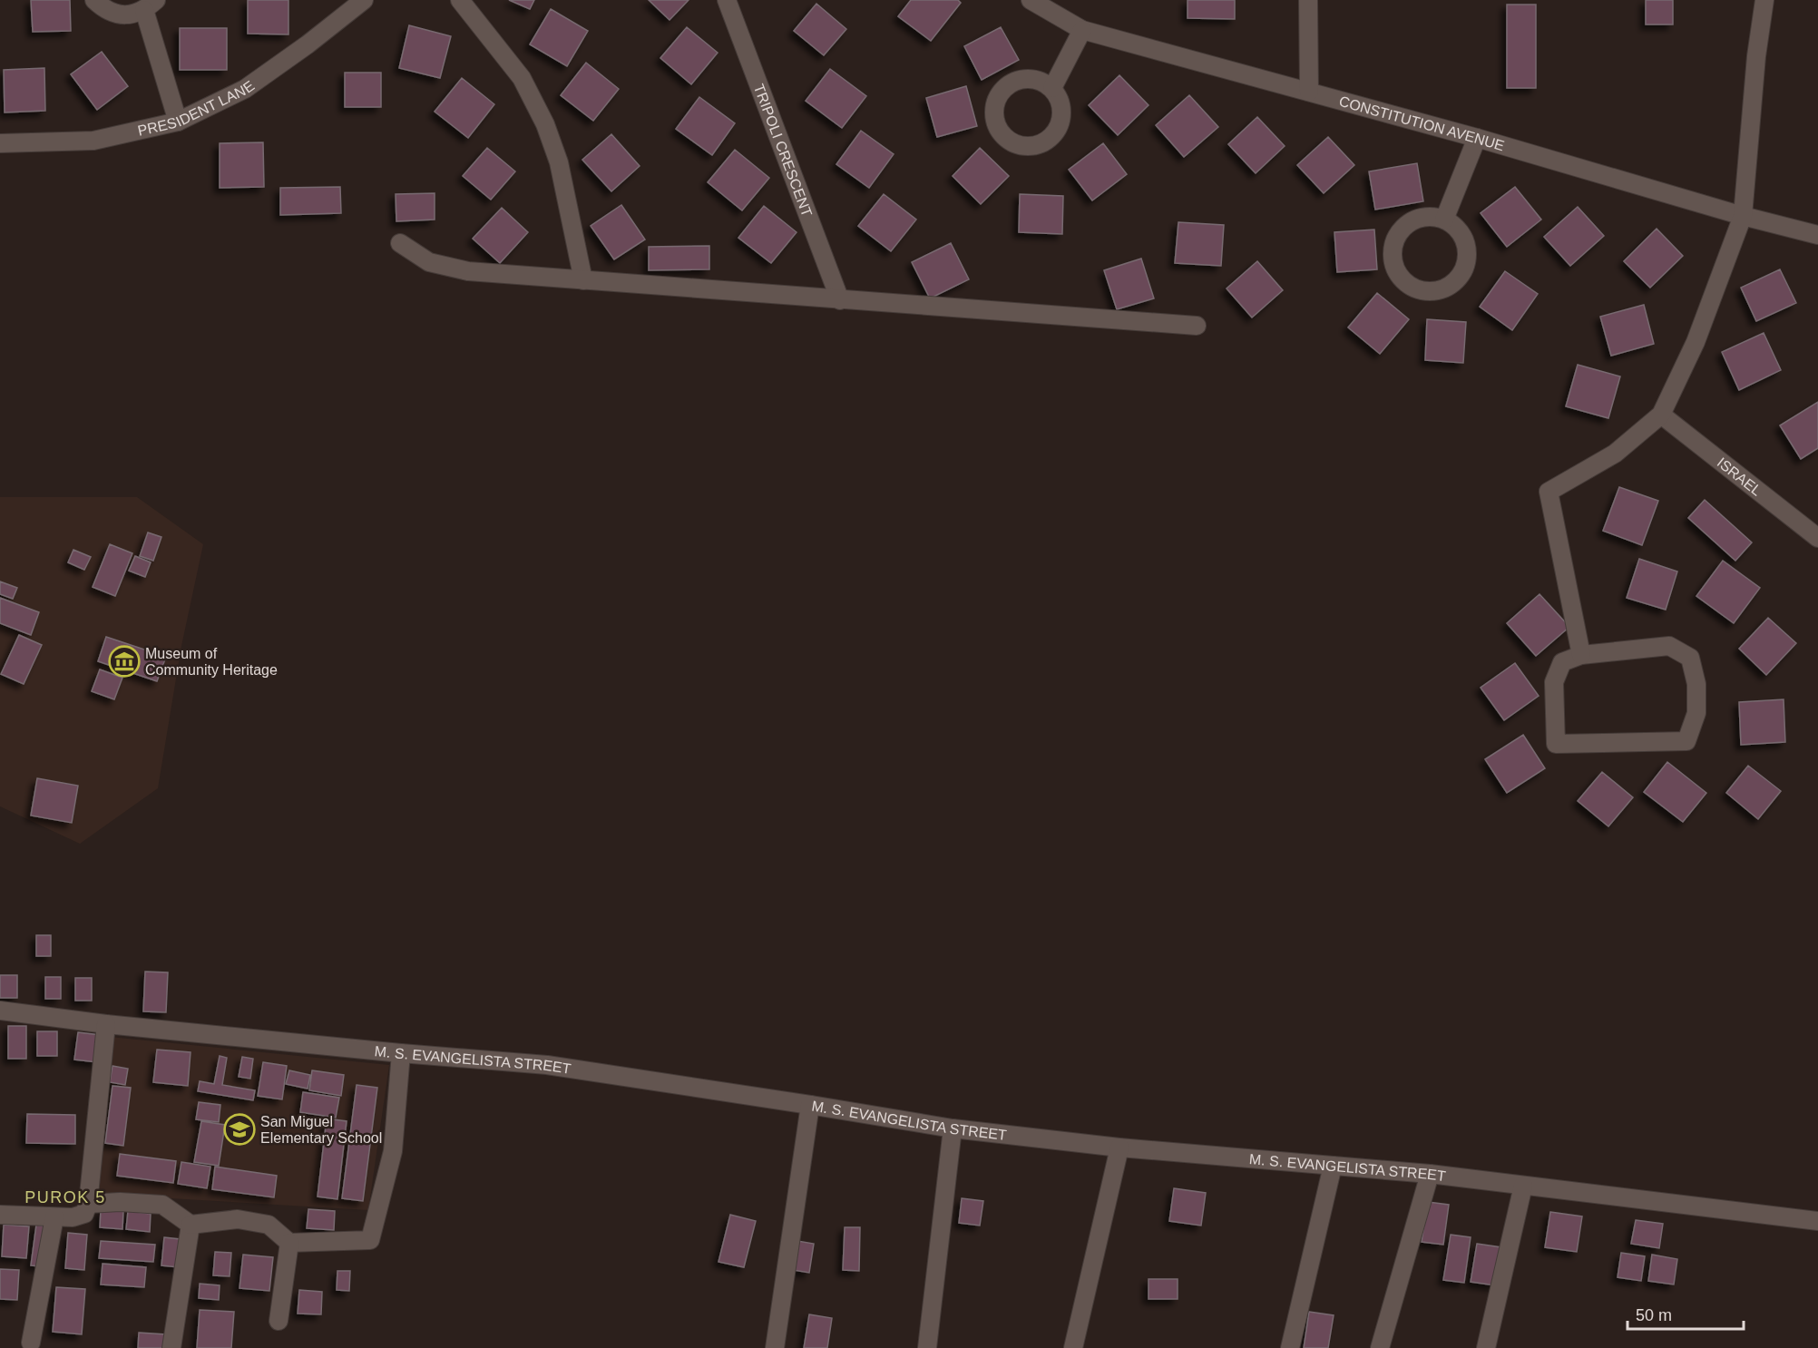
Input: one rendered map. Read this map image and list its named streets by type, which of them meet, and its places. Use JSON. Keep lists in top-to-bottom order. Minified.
{"streets":{"street":["PRESIDENT LANE","CONSTITUTION AVENUE","TRIPOLI CRESCENT","ISRAEL","M. S. EVANGELISTA STREET"]},"districts":["PUROK 5"],"places":{"museum":["Museum of Community Heritage"],"school or university":["San Miguel Elementary School"]},"scale_bar":"50 m"}
